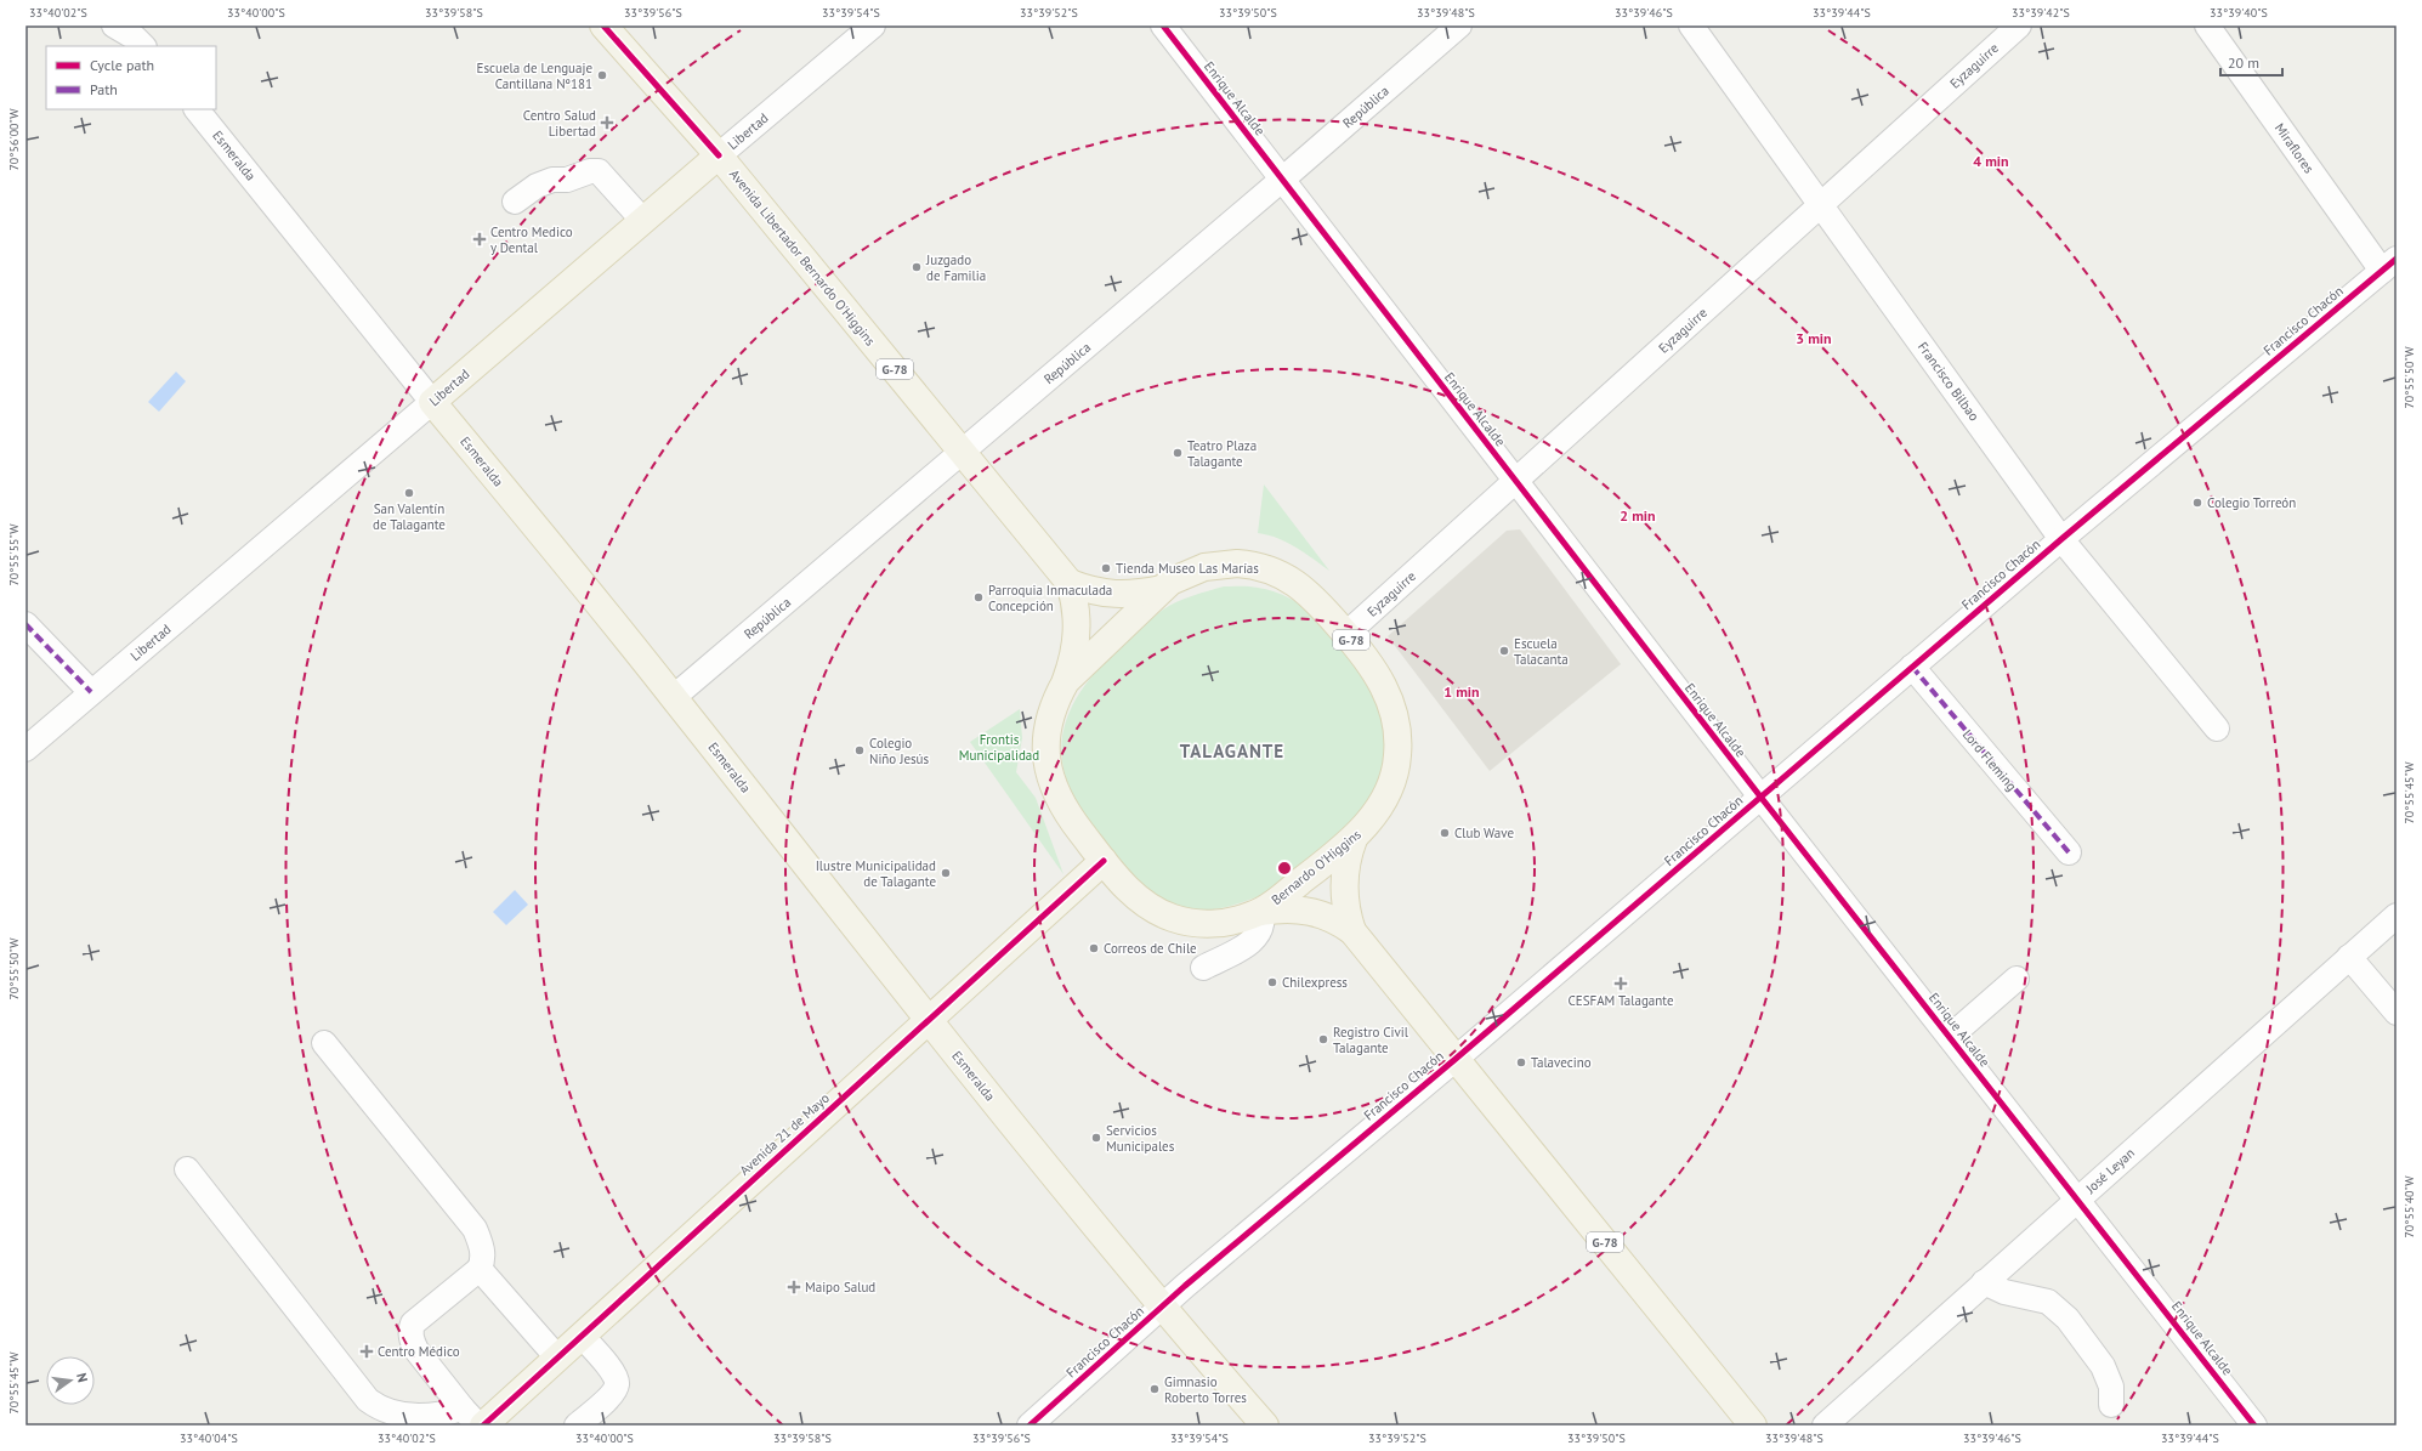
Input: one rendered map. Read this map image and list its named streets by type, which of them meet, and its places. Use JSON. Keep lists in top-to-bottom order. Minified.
{"streets":{"main road":["Libertad","Esmeralda","Avenida Libertador Bernardo O'Higgins","G-78","Bernardo O'Higgins","Avenida 21 de Mayo"],"street":["Eyzaguirre","Enrique Alcalde","República","Miraflores","Francisco Chacón","Francisco Bilbao","Lord Fleming","José Leyan"]},"crossings":[["Eyzaguirre","Enrique Alcalde"],["Eyzaguirre","Francisco Bilbao"],["Eyzaguirre","Bernardo O'Higgins"],["Enrique Alcalde","República"],["Enrique Alcalde","Francisco Chacón"],["Enrique Alcalde","José Leyan"],["República","Esmeralda"],["República","Avenida Libertador Bernardo O'Higgins"],["Libertad","Esmeralda"],["Libertad","Avenida Libertador Bernardo O'Higgins"],["Miraflores","Francisco Chacón"],["Esmeralda","Francisco Chacón"],["Esmeralda","Avenida 21 de Mayo"],["Avenida Libertador Bernardo O'Higgins","G-78"],["Avenida Libertador Bernardo O'Higgins","Bernardo O'Higgins"],["Francisco Chacón","G-78"],["Francisco Chacón","Francisco Bilbao"],["Francisco Chacón","Lord Fleming"],["G-78","Bernardo O'Higgins"],["Bernardo O'Higgins","Avenida 21 de Mayo"]],"districts":["TALAGANTE"],"parks":["Frontis Municipalidad"],"places":{"other":["Escuela de Lenguaje Cantillana Nº181","Juzgado de Familia","Teatro Plaza Talagante","San Valentín de Talagante","Colegio Torreón","Tienda Museo Las Marías","Parroquia Inmaculada Concepción","Escuela Talacanta","Colegio Niño Jesús","Club Wave","Ilustre Municipalidad de Talagante","Correos de Chile","Chilexpress","Registro Civil Talagante","Talavecino","Servicios Municipales","Gimnasio Roberto Torres"],"health":["Centro Salud Libertad","Centro Medico y Dental","CESFAM Talagante","Maipo Salud","Centro Médico"]},"legend":["Cycle path","Path"],"scale_bar":"20 m","north":"right","coordinates":["33°40'02\"S","33°40'00\"S","33°39'58\"S","33°39'56\"S","33°39'54\"S","33°39'52\"S","33°39'50\"S","33°39'48\"S","33°39'46\"S","33°39'44\"S","33°39'42\"S","33°39'40\"S","70°56'00\"W","70°55'50\"W","70°55'55\"W","70°55'45\"W","70°55'40\"W","33°40'04\"S"],"rings":["4 min","3 min","2 min","1 min"]}
